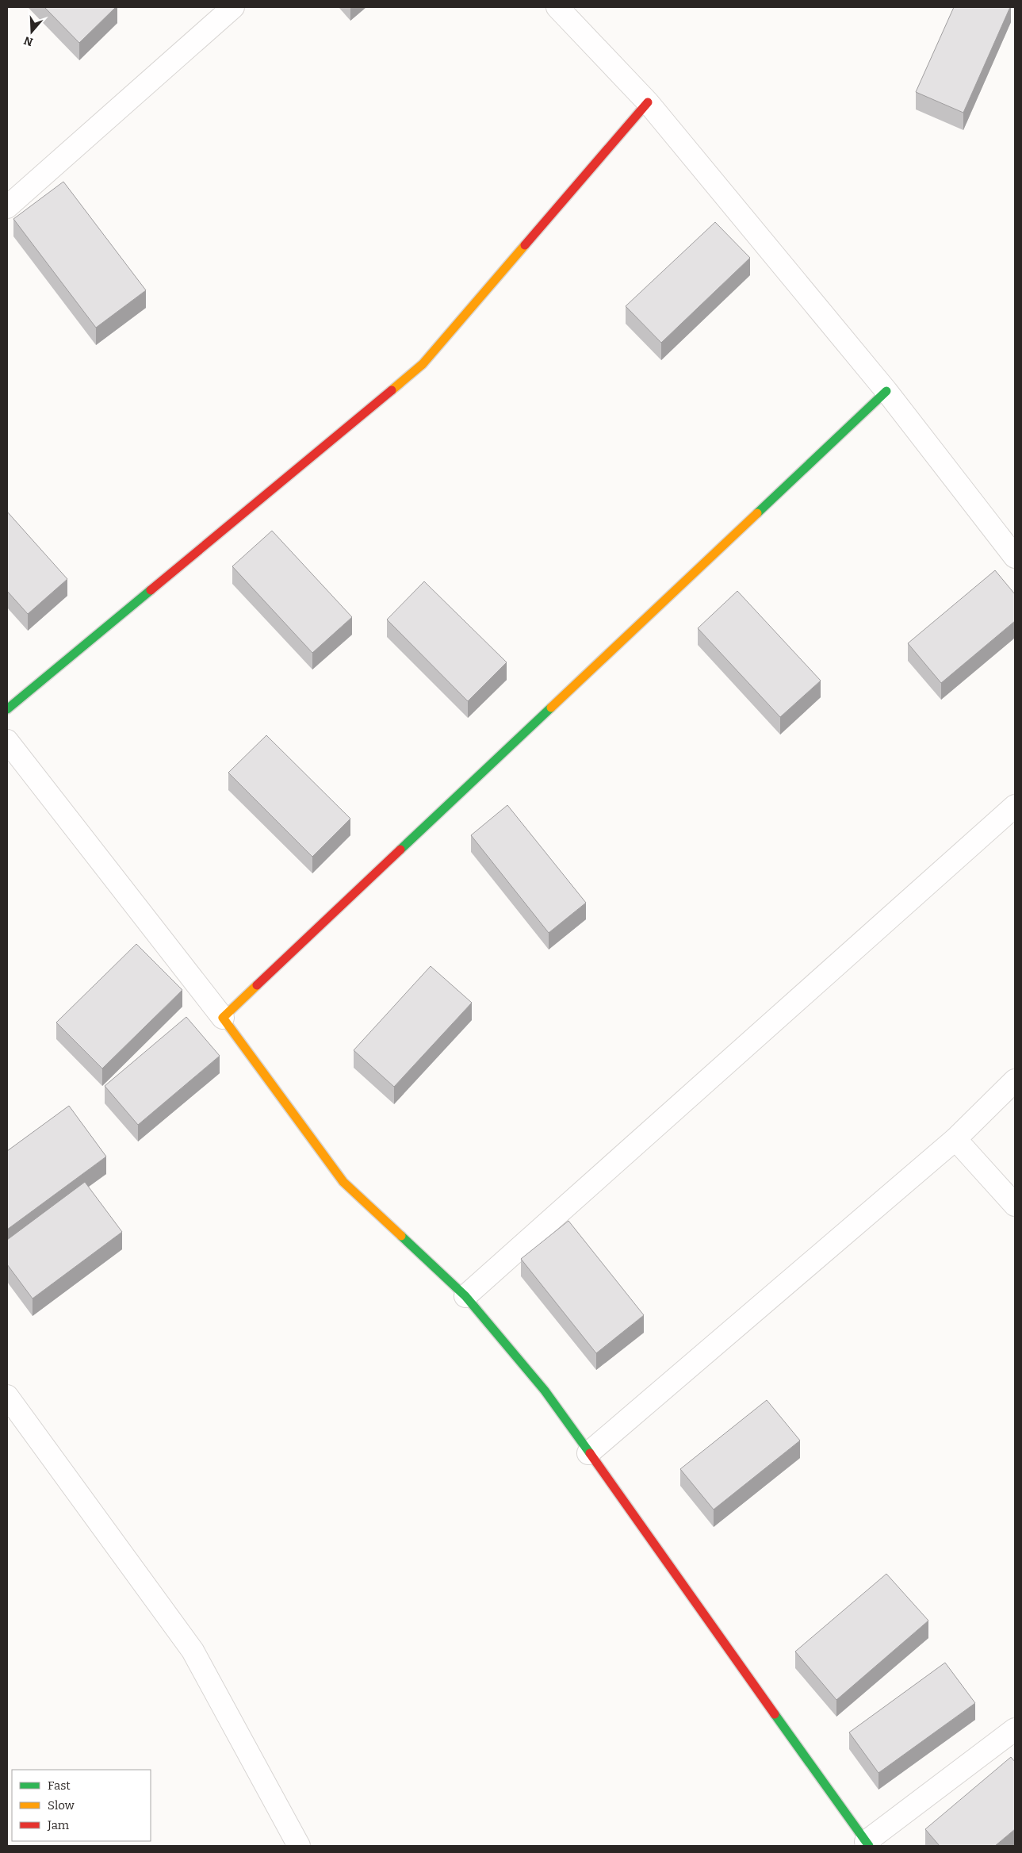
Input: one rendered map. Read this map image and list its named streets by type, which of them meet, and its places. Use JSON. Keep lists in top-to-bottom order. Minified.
{"legend":["Fast","Slow","Jam"],"north":"bottom"}
